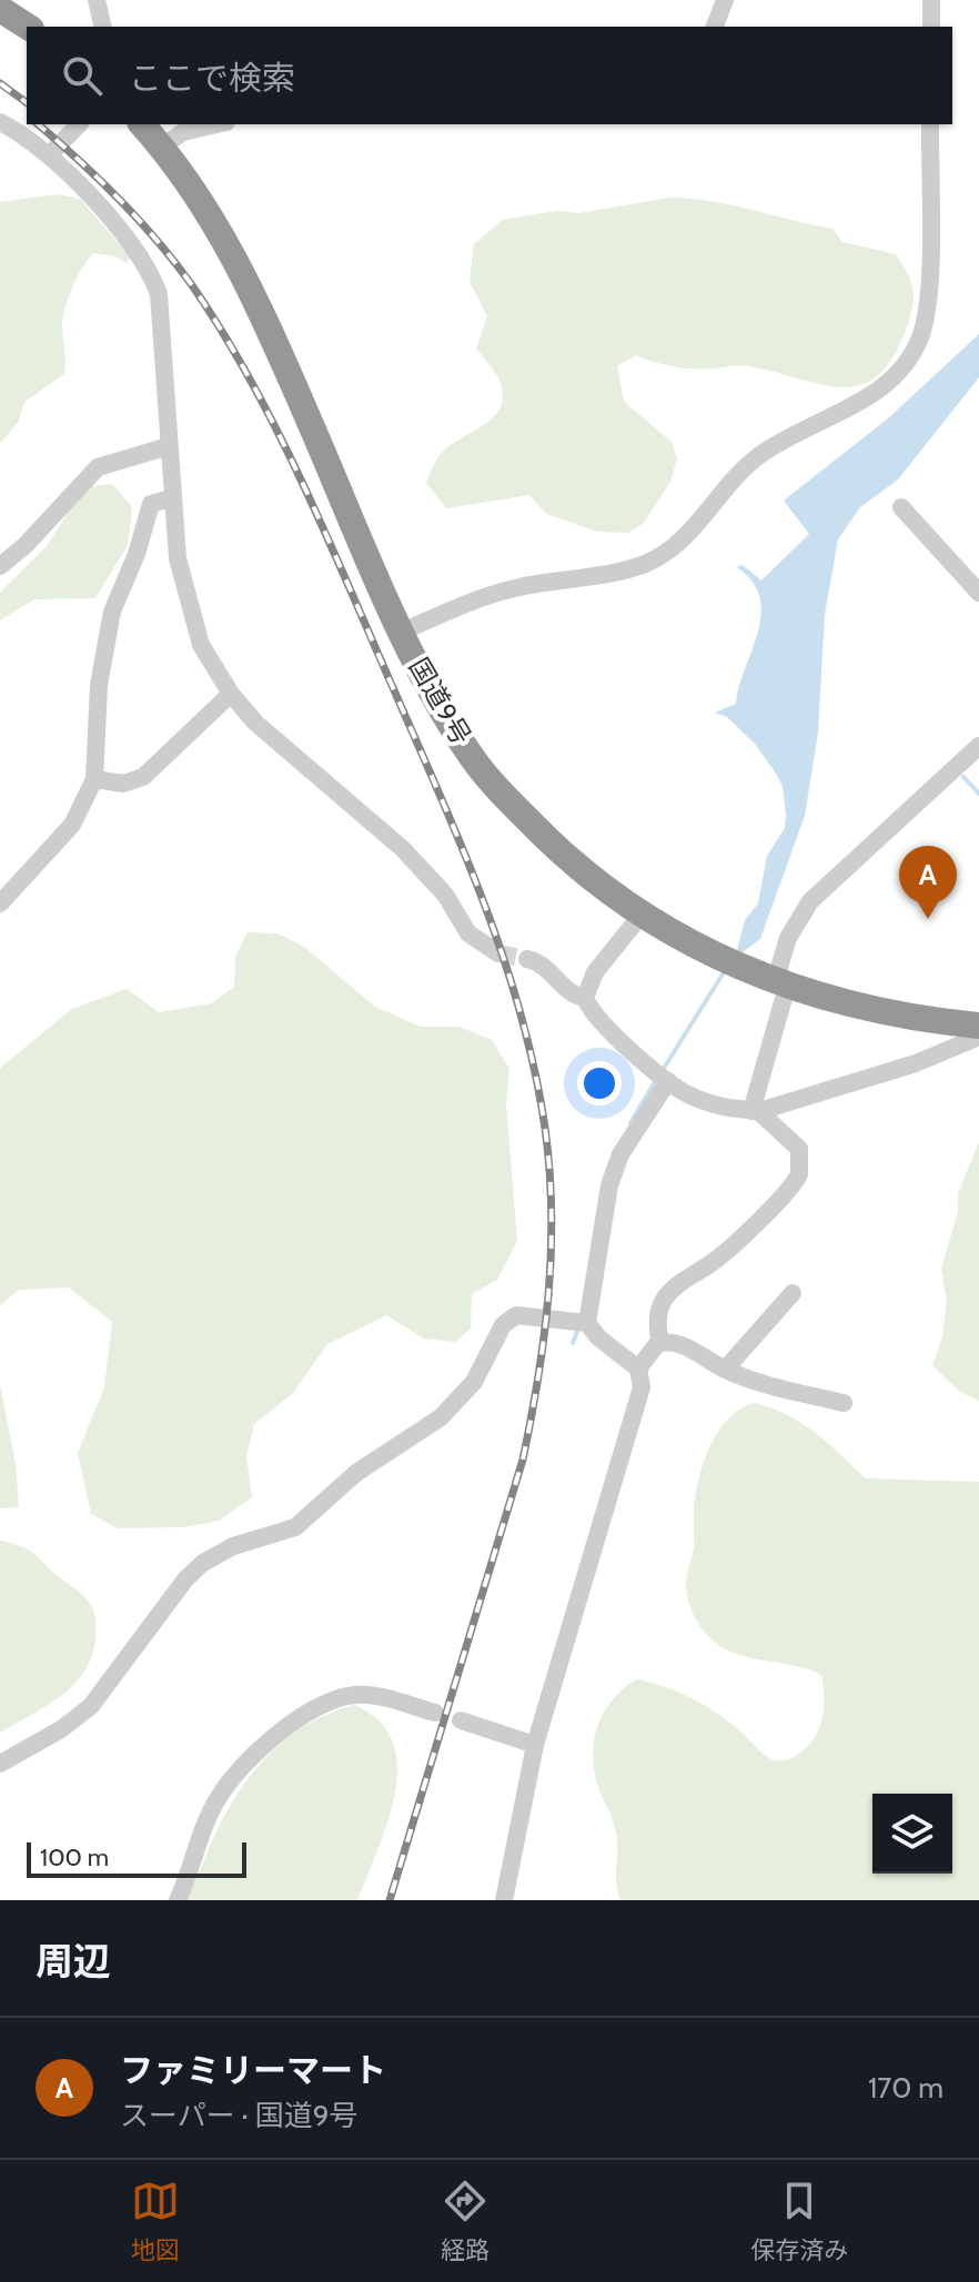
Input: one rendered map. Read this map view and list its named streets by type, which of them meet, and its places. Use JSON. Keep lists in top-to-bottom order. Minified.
{"streets":{"highway":["国道9号"]},"scale_bar":"100 m","page":{"search":"ここで検索","pins":"A","scale":"100 m","heading":"周辺","list":[{"mark":"A","name":"ファミリーマート","note":"スーパー · 国道9号","value":"170 m"}],"nav":["地図","経路","保存済み"]}}
